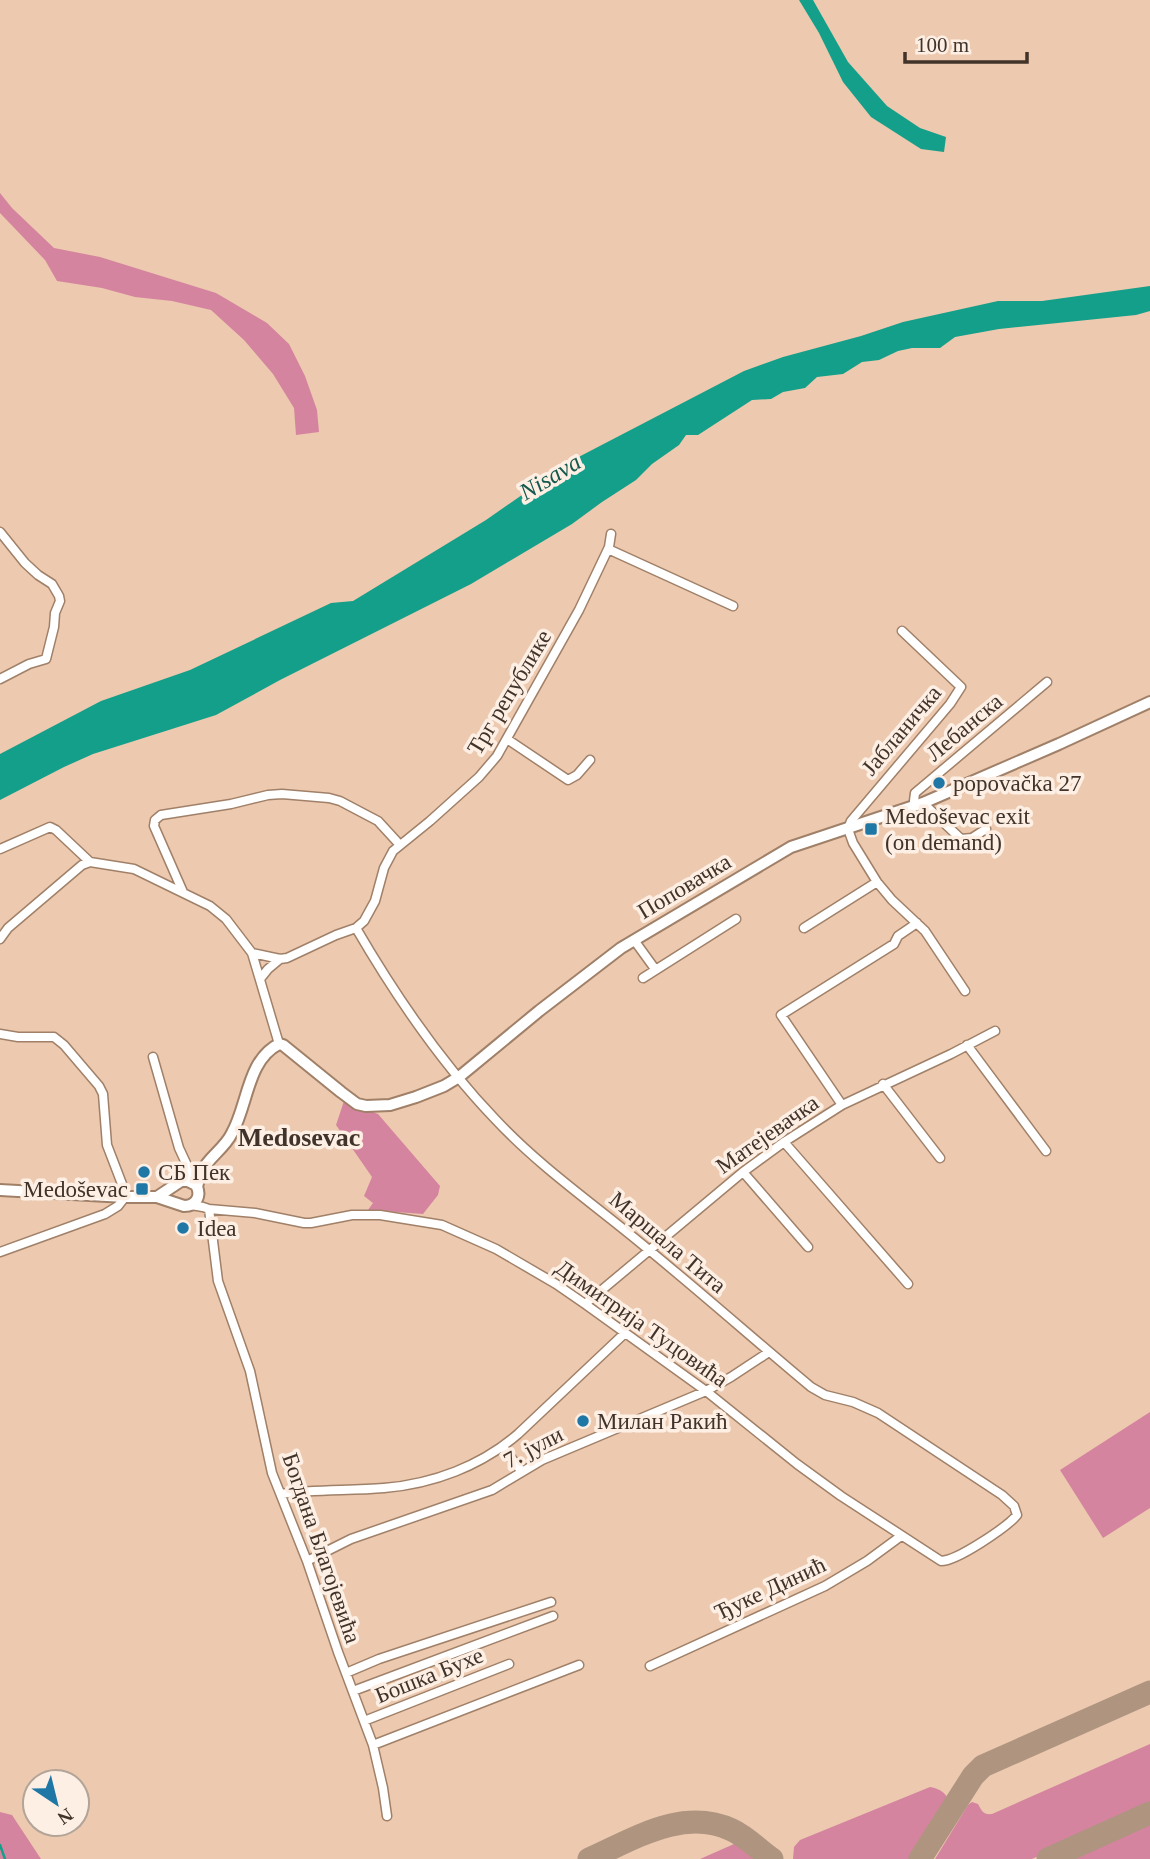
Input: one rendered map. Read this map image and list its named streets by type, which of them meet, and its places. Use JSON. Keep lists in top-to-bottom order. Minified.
{"streets":{"street":["Трг републике","Лебанска","Јабланичка","Поповачка","Матејевачка","Маршала Тита","Димитрија Туцовића","7. јули","Богдана Благојевића","Ђуке Динић","Бошка Бухе"]},"crossings":[["Трг републике","Маршала Тита"],["Лебанска","Поповачка"],["Јабланичка","Поповачка"],["Поповачка","Маршала Тита"],["Матејевачка","Маршала Тита"],["Матејевачка","Димитрија Туцовића"],["Маршала Тита","Димитрија Туцовића"],["Маршала Тита","7. јули"],["Димитрија Туцовића","7. јули"],["Димитрија Туцовића","Богдана Благојевића"],["Димитрија Туцовића","Ђуке Динић"],["7. јули","Богдана Благојевића"],["Богдана Благојевића","Бошка Бухе"]],"districts":["Medosevac"],"water":["Nisava"],"places":{"other":["popovačka 27","СБ Пек","Idea","Милан Ракић"],"transit":["Medoševac exit (on demand)","Medoševac"]},"scale_bar":"100 m","north":"bottom right"}
